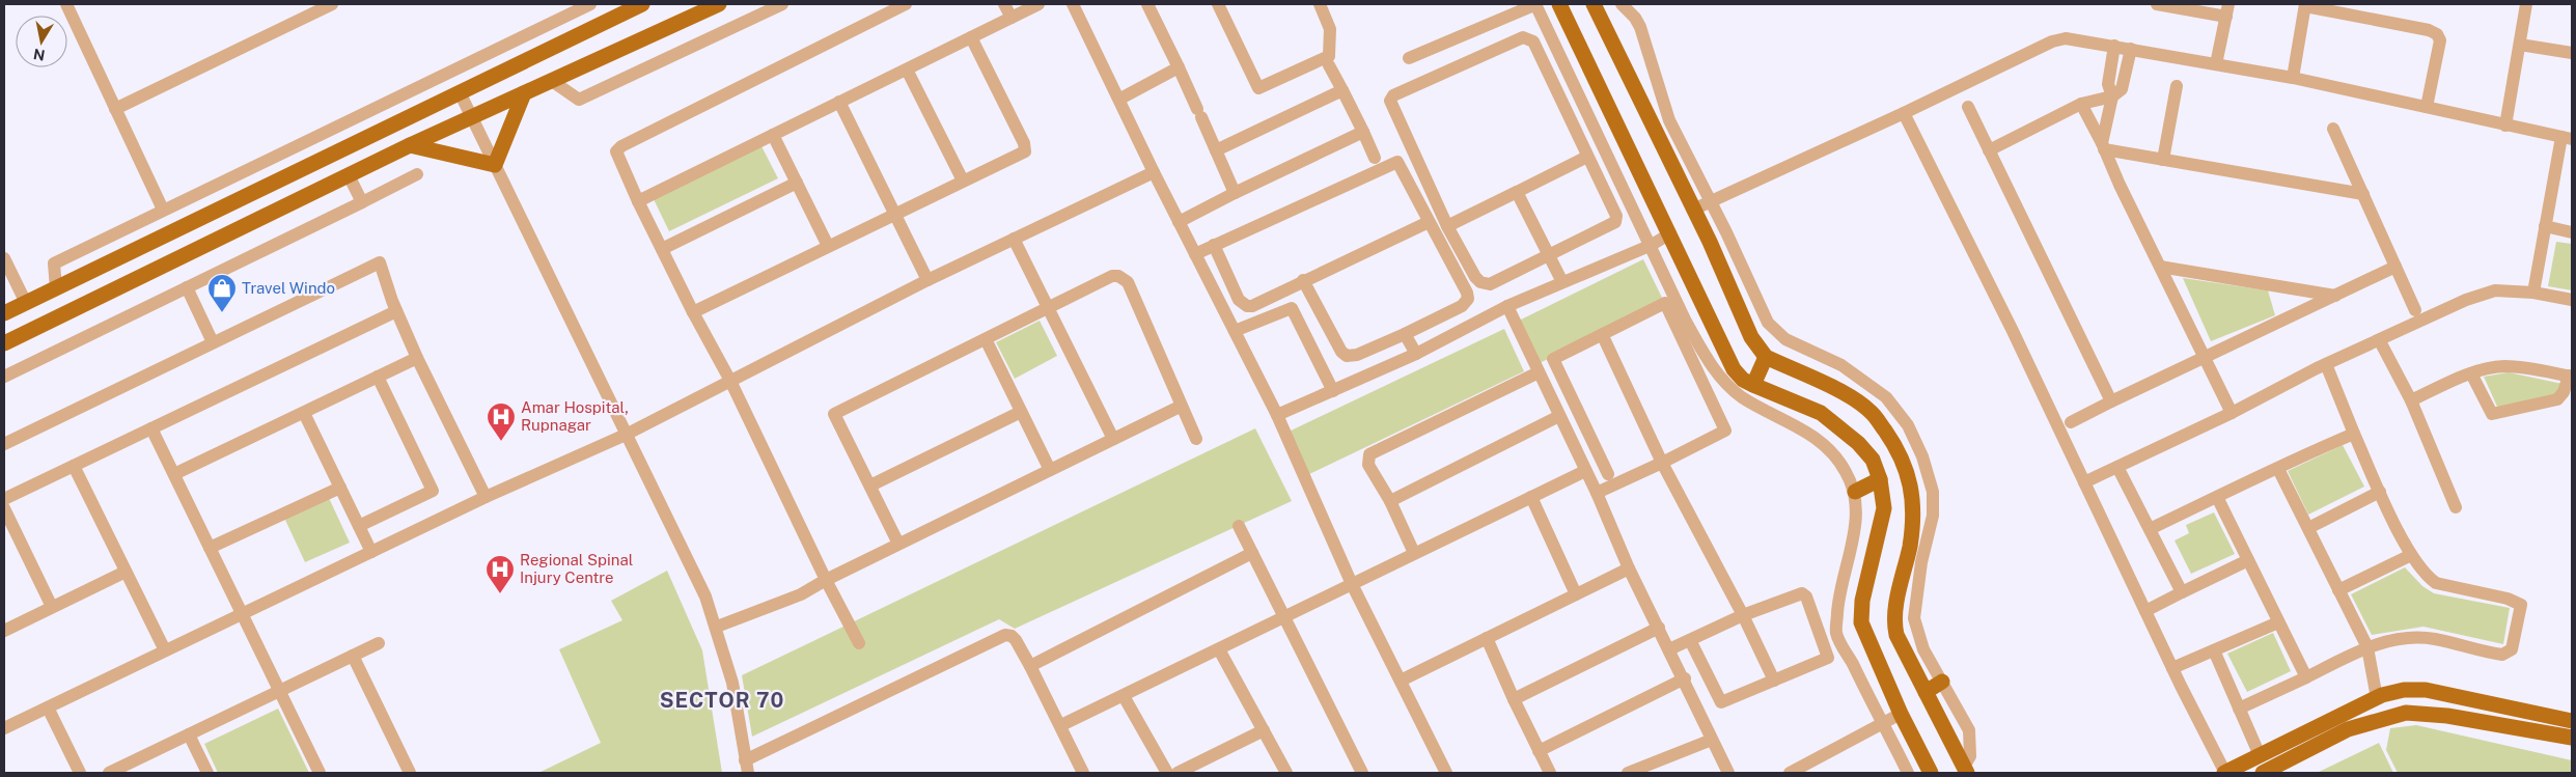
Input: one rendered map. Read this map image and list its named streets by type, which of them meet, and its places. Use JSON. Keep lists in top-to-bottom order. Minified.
{"districts":["SECTOR 70"],"places":{"shop":["Travel Windo"],"hospital":["Amar Hospital, Rupnagar","Regional Spinal Injury Centre"]},"north":"bottom"}
